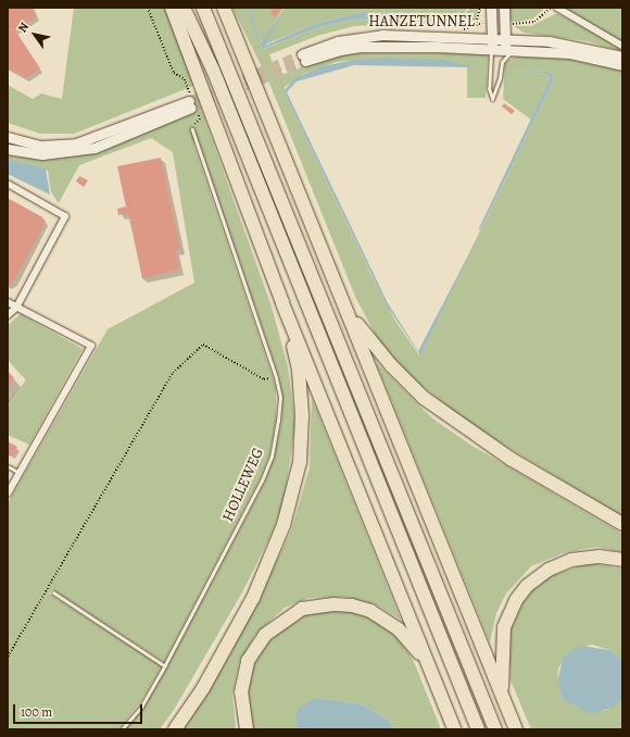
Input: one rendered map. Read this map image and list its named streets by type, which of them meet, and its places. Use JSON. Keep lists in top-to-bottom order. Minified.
{"streets":{"main road":["HANZETUNNEL"],"lane":["HOLLEWEG"]},"scale_bar":"100 m","north":"top left"}
